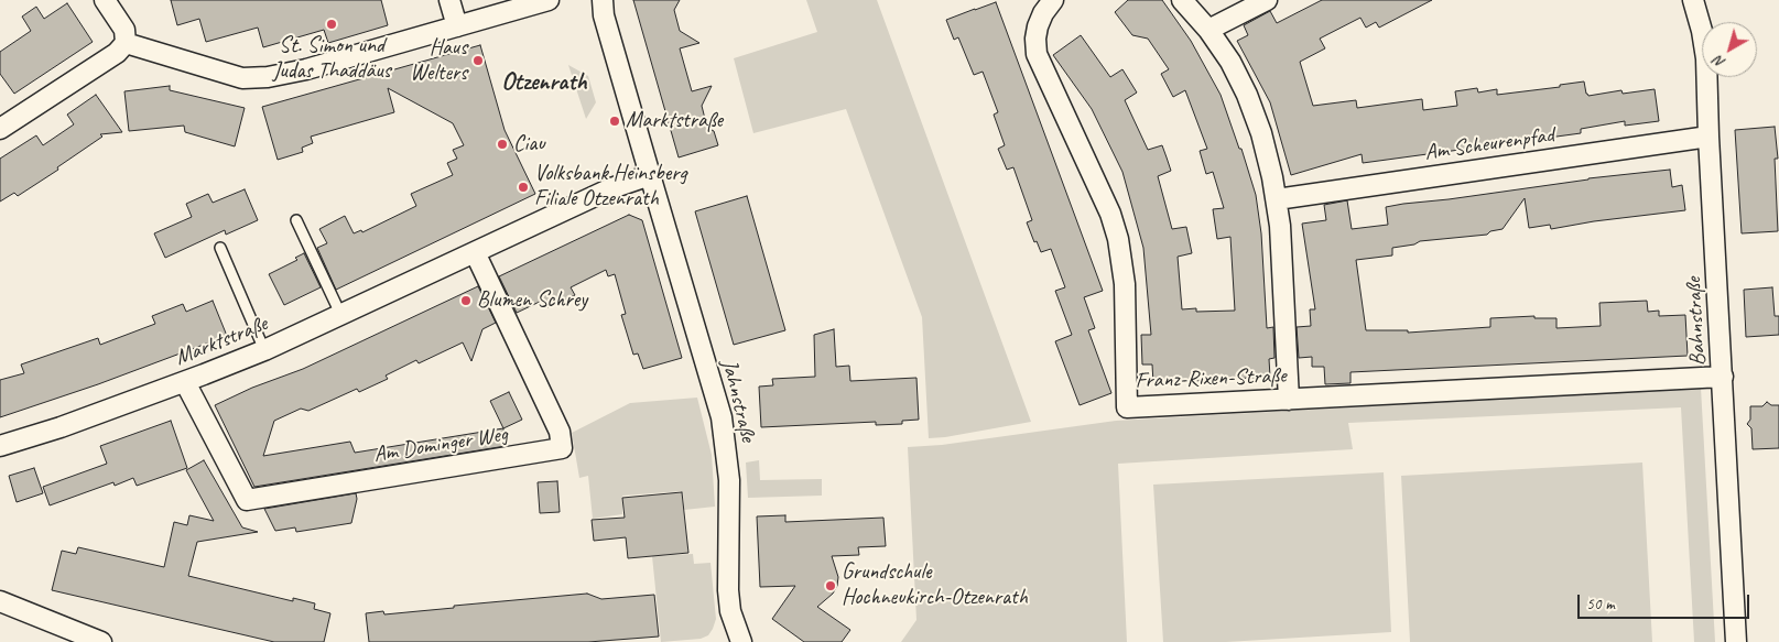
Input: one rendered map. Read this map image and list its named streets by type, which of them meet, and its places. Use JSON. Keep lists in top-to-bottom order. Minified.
{"streets":{"street":["Am Scheurenpfad","Bahnstraße","Marktstraße","Franz-Rixen-Straße","Jahnstraße","Am Dominger Weg"]},"crossings":[["Am Scheurenpfad","Bahnstraße"],["Bahnstraße","Franz-Rixen-Straße"],["Marktstraße","Jahnstraße"],["Marktstraße","Am Dominger Weg"]],"districts":["Otzenrath"],"places":["St. Simon und Judas Thaddäus","Haus Welters","Marktstraße","Ciau","Volksbank Heinsberg Filiale Otzenrath","Blumen Schrey","Grundschule Hochneukirch-Otzenrath"],"scale_bar":"50 m","north":"bottom left"}
